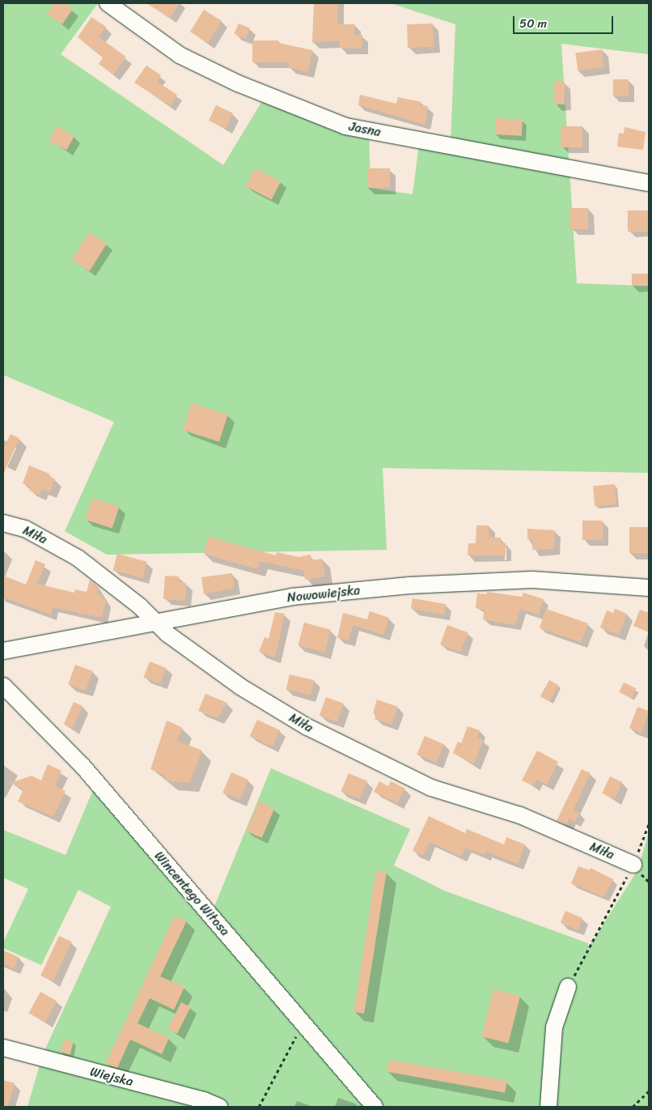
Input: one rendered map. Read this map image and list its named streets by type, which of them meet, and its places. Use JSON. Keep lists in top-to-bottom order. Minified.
{"streets":{"street":["Jasna","Miła","Nowowiejska","Wincentego Witosa","Wiejska"]},"crossings":[["Miła","Nowowiejska"]],"scale_bar":"50 m"}
